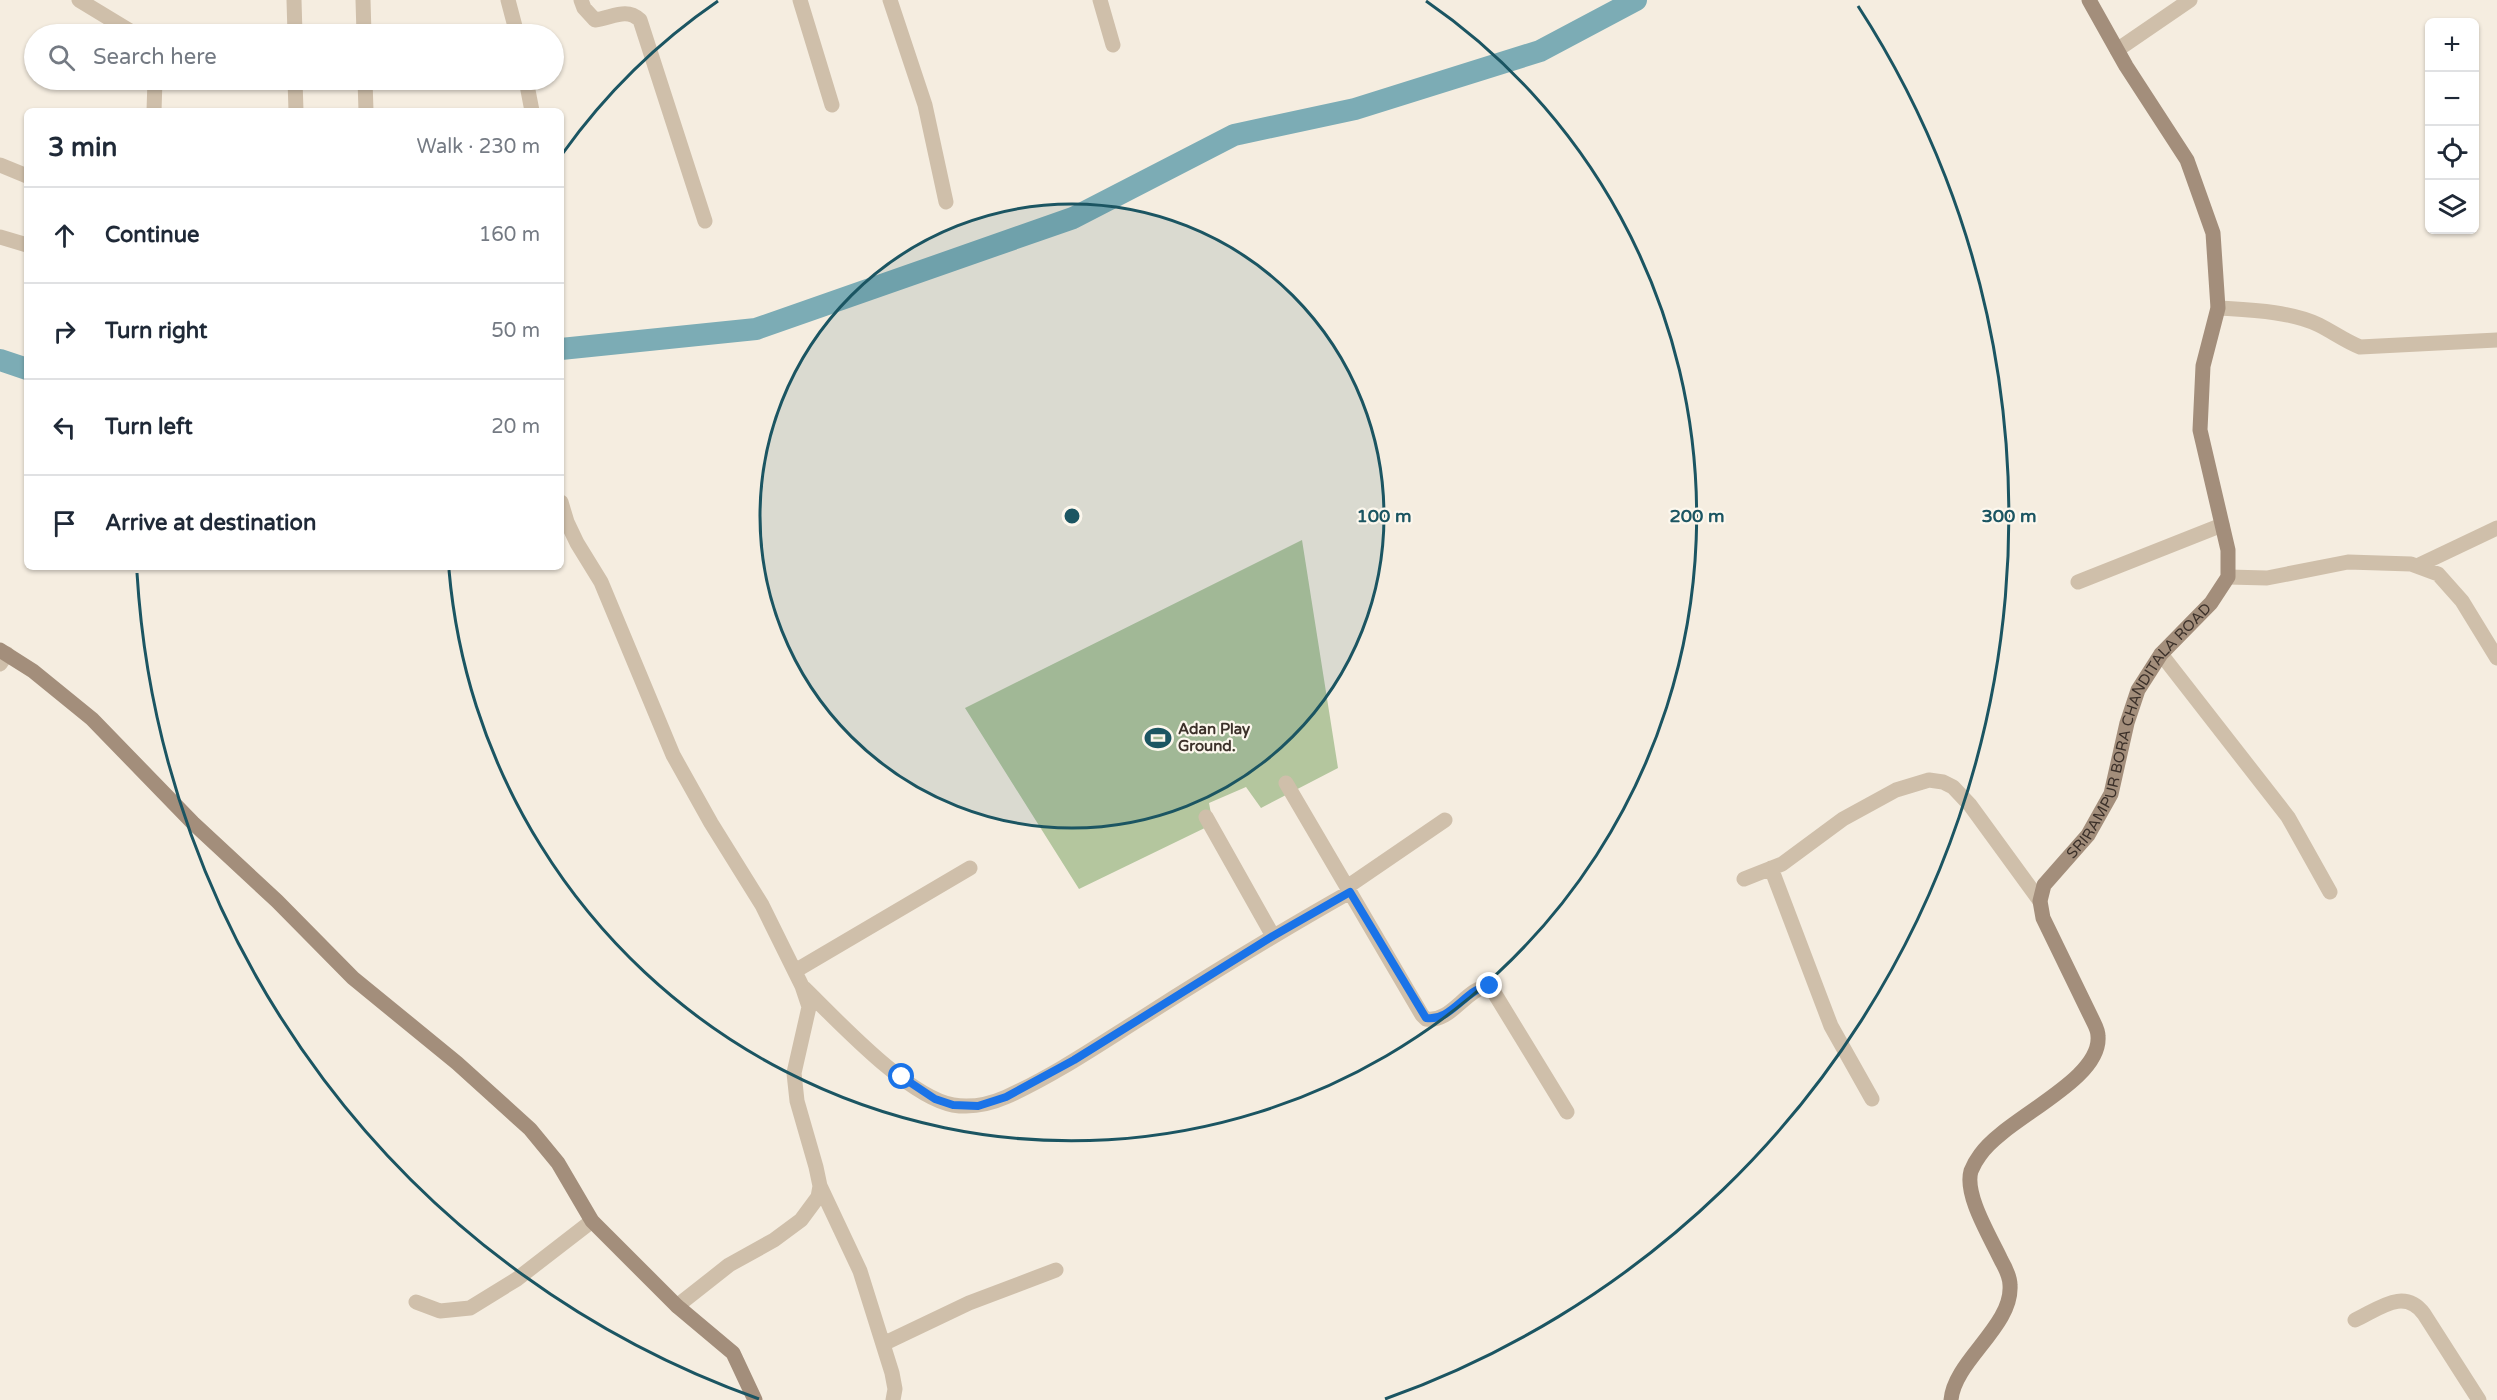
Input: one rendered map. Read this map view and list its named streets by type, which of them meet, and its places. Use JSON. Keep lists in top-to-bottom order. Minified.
{"streets":{"street":["SRIRAMPUR BORA CHANDITALA ROAD"]},"places":{"sports":["Adan Play Ground."]},"page":{"map_buttons":["+","−"],"search":"Search here","heading":["3 min","Walk · 230 m"],"list":[["Continue","160 m"],["Turn right","50 m"],["Turn left","20 m"],"Arrive at destination"]},"rings":["100 m","200 m","300 m"]}
